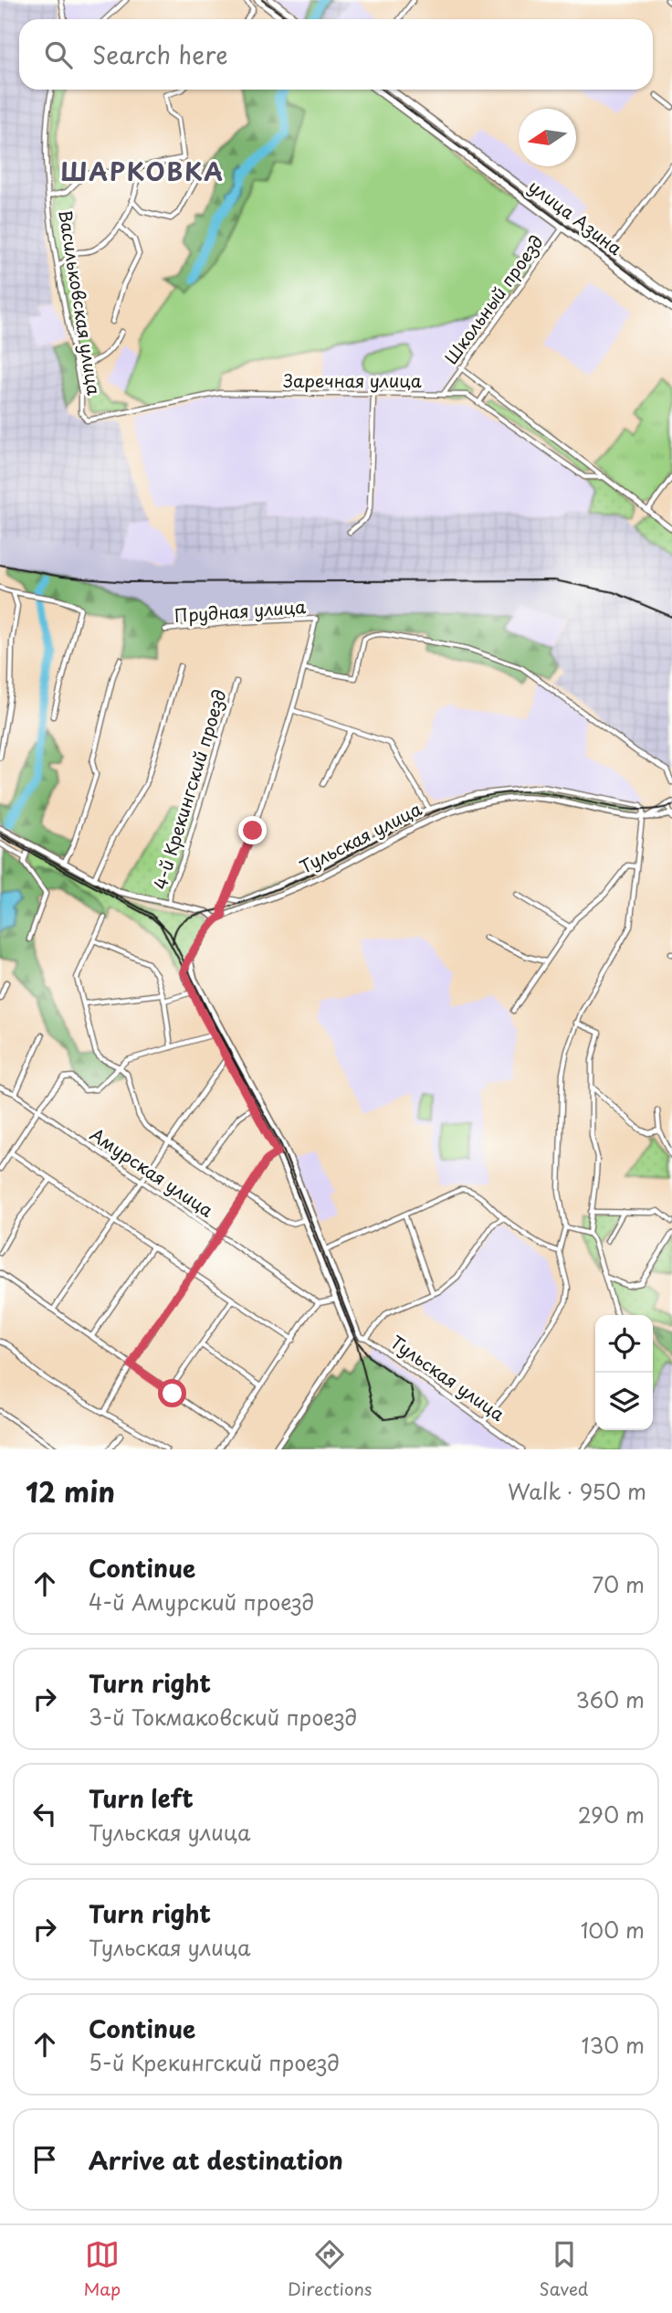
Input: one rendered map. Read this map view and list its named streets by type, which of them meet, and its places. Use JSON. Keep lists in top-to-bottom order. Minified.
{"streets":{"main road":["улица Азина"],"street":["Школьный проезд","Васильковская улица","Заречная улица","Прудная улица","4-й Крекингский проезд","Тульская улица","Амурская улица"]},"crossings":[["улица Азина","Школьный проезд"],["Школьный проезд","Заречная улица"],["Васильковская улица","Заречная улица"]],"districts":["ШАРКОВКА"],"north":"left","page":{"search":"Search here","heading":["12 min","Walk · 950 m"],"list":[["Continue","4-й Амурский проезд","70 m"],["Turn right","3-й Токмаковский проезд","360 m"],["Turn left","Тульская улица","290 m"],["Turn right","Тульская улица","100 m"],["Continue","5-й Крекингский проезд","130 m"],"Arrive at destination"],"nav":["Map","Directions","Saved"]}}
